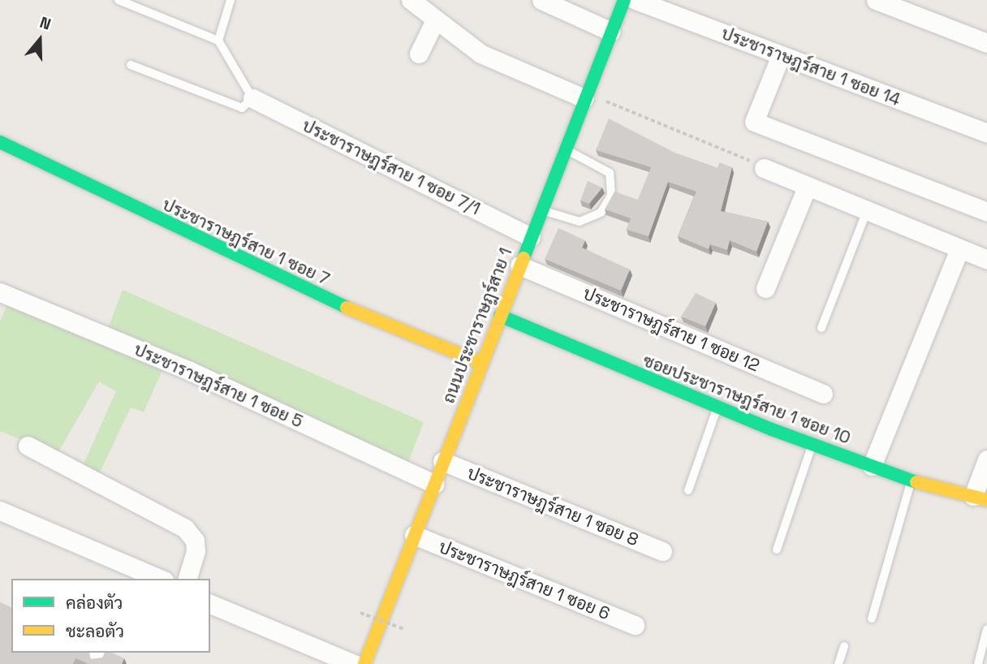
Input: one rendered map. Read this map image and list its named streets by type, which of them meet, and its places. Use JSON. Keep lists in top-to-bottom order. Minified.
{"streets":{"street":["ประชาราษฎร์สาย 1 ซอย 14","ประชาราษฎร์สาย 1 ซอย 7/1","ประชาราษฎร์สาย 1 ซอย 7","ถนนประชาราษฎร์สาย 1","ประชาราษฎร์สาย 1 ซอย 12","ประชาราษฎร์สาย 1 ซอย 5","ซอยประชาราษฎร์สาย 1 ซอย 10","ประชาราษฎร์สาย 1 ซอย 8","ประชาราษฎร์สาย 1 ซอย 6"]},"crossings":[["ประชาราษฎร์สาย 1 ซอย 7/1","ถนนประชาราษฎร์สาย 1"],["ประชาราษฎร์สาย 1 ซอย 7","ถนนประชาราษฎร์สาย 1"],["ถนนประชาราษฎร์สาย 1","ประชาราษฎร์สาย 1 ซอย 12"],["ถนนประชาราษฎร์สาย 1","ประชาราษฎร์สาย 1 ซอย 5"],["ถนนประชาราษฎร์สาย 1","ซอยประชาราษฎร์สาย 1 ซอย 10"],["ถนนประชาราษฎร์สาย 1","ประชาราษฎร์สาย 1 ซอย 8"],["ถนนประชาราษฎร์สาย 1","ประชาราษฎร์สาย 1 ซอย 6"]],"legend":["คล่องตัว","ชะลอตัว"],"north":"top"}
